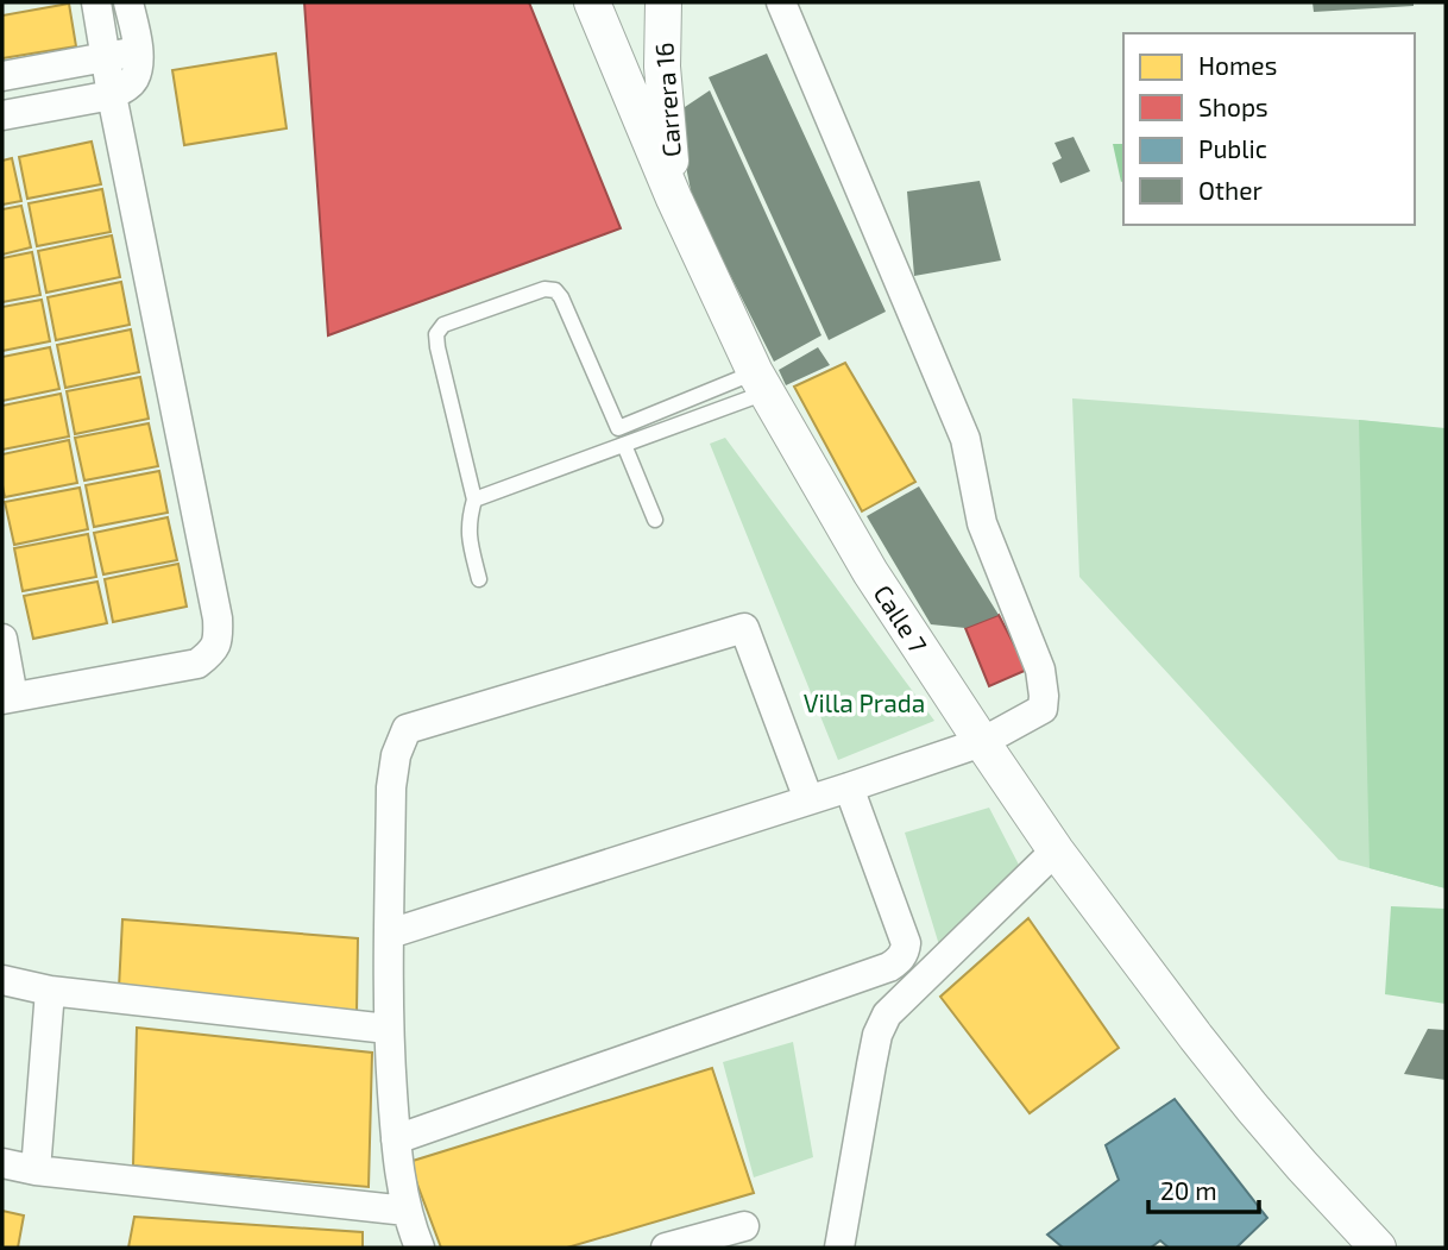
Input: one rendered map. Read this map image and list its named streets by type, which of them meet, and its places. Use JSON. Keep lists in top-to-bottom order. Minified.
{"streets":{"street":["Carrera 16","Calle 7"]},"crossings":[["Carrera 16","Calle 7"]],"parks":["Villa Prada"],"legend":["Homes","Shops","Public","Other"],"scale_bar":"20 m"}
